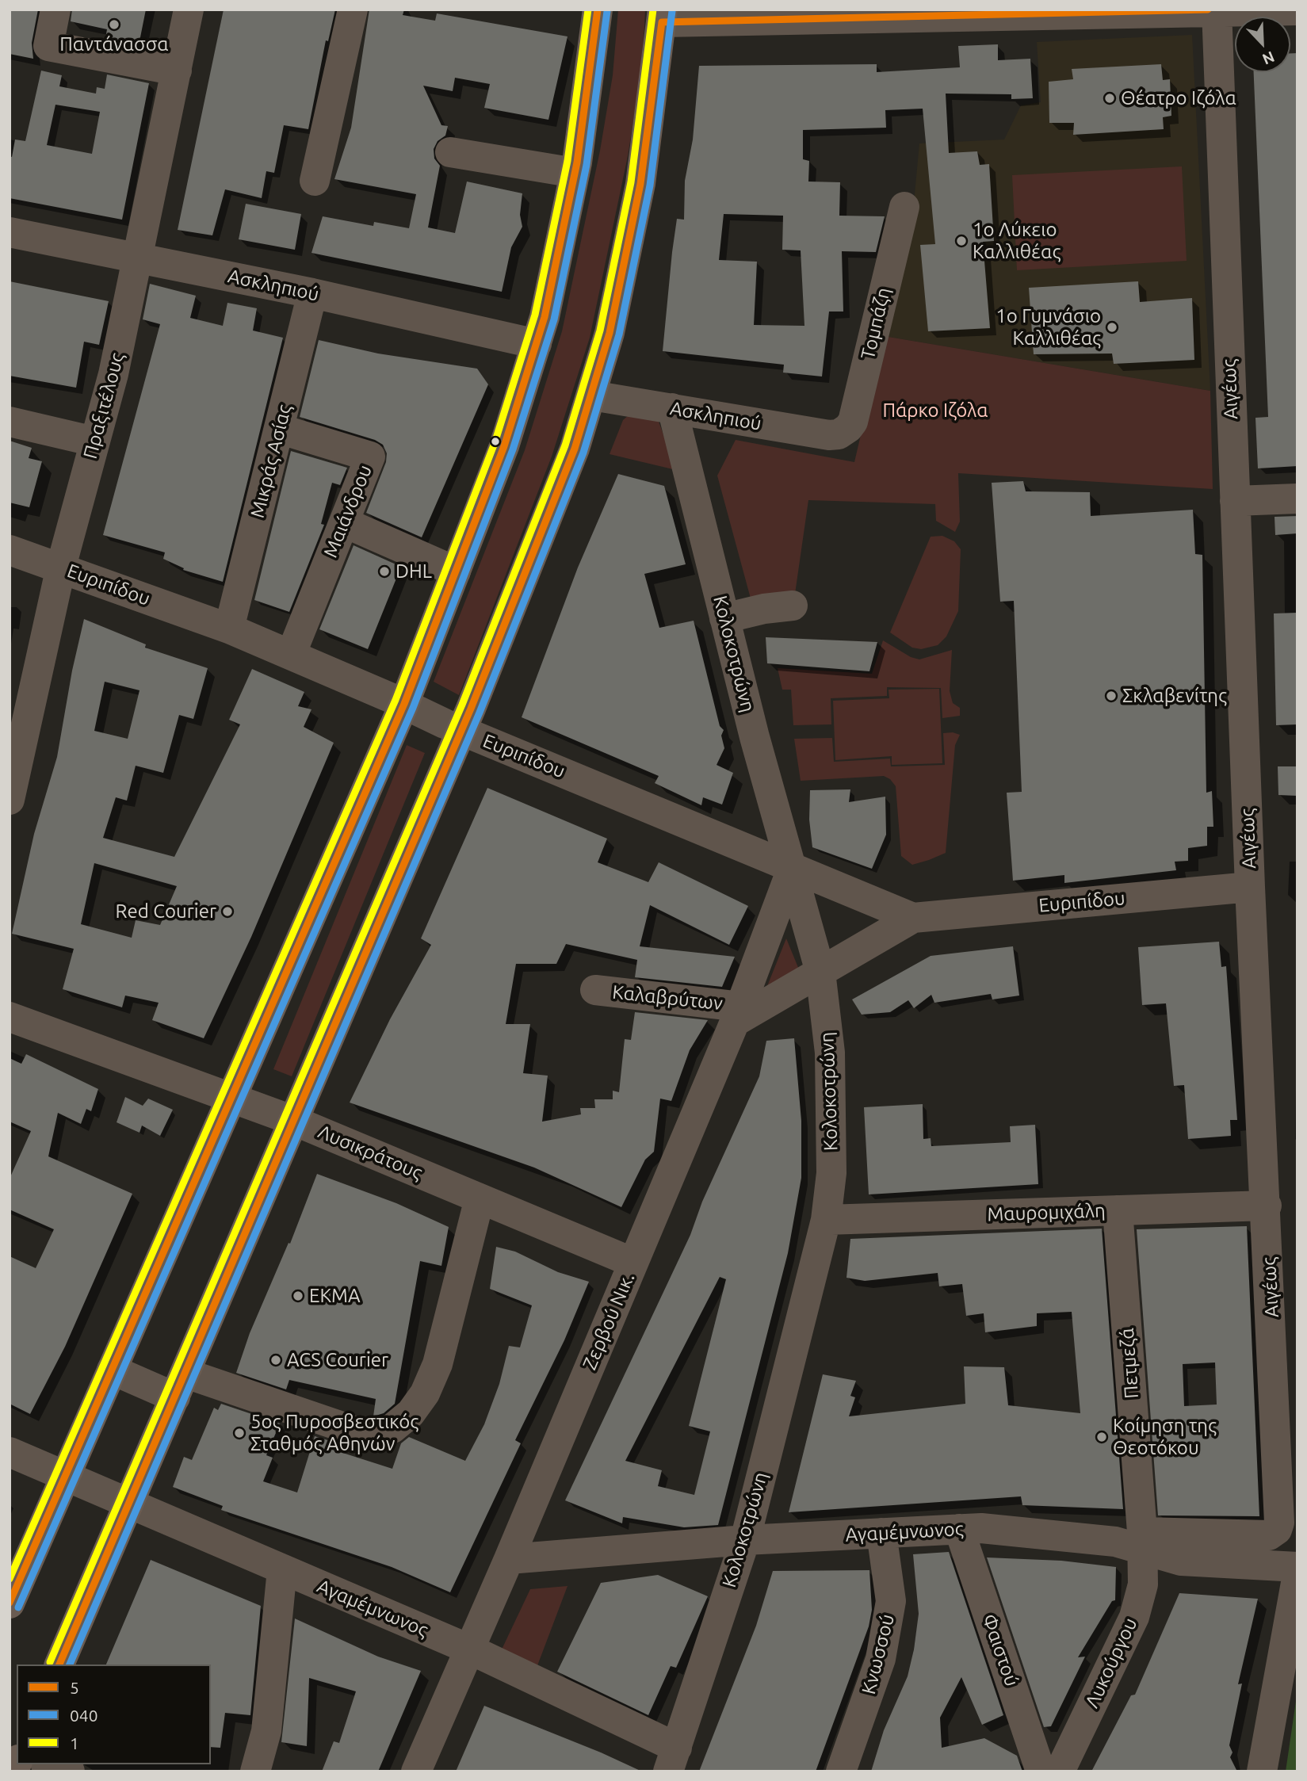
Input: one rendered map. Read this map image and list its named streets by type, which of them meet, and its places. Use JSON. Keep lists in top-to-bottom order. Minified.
{"streets":{"street":["Ασκληπιού","Τομπάζη","Αιγέως","Πραξιτέλους","Μικράς Ασίας","Μαιάνδρου","Ευριπίδου","Κολοκοτρώνη","Καλαβρύτων","Λυσικράτους","Μαυρομιχάλη","Ζερβού Νικ.","Πετμεζά","Αγαμέμνωνος","Φαιστού","Κνωσσού","Λυκούργου"]},"crossings":[["Ασκληπιού","Τομπάζη"],["Ασκληπιού","Πραξιτέλους"],["Ασκληπιού","Μικράς Ασίας"],["Ασκληπιού","Κολοκοτρώνη"],["Αιγέως","Ευριπίδου"],["Αιγέως","Μαυρομιχάλη"],["Αιγέως","Πετμεζά"],["Αιγέως","Αγαμέμνωνος"],["Αιγέως","Λυκούργου"],["Πραξιτέλους","Ευριπίδου"],["Μικράς Ασίας","Μαιάνδρου"],["Μικράς Ασίας","Ευριπίδου"],["Μαιάνδρου","Ευριπίδου"],["Ευριπίδου","Κολοκοτρώνη"],["Ευριπίδου","Καλαβρύτων"],["Ευριπίδου","Ζερβού Νικ."],["Κολοκοτρώνη","Μαυρομιχάλη"],["Κολοκοτρώνη","Ζερβού Νικ."],["Κολοκοτρώνη","Αγαμέμνωνος"],["Καλαβρύτων","Ζερβού Νικ."],["Λυσικράτους","Ζερβού Νικ."],["Μαυρομιχάλη","Πετμεζά"],["Ζερβού Νικ.","Αγαμέμνωνος"],["Πετμεζά","Αγαμέμνωνος"],["Πετμεζά","Λυκούργου"],["Αγαμέμνωνος","Φαιστού"],["Αγαμέμνωνος","Κνωσσού"],["Αγαμέμνωνος","Λυκούργου"]],"parks":["Πάρκο Ιζόλα"],"places":["Παντάνασσα","Θέατρο Ιζόλα","1ο Λύκειο Καλλιθέας","1ο Γυμνάσιο Καλλιθέας","DHL","Σκλαβενίτης","Red Courier","ΕΚΜΑ","ACS Courier","5ος Πυροσβεστικός Σταθμός Αθηνών","Κοίμηση της Θεοτόκου"],"lines":["transit line 5","transit line 1","transit line 040"],"legend":["5","040","1"],"north":"bottom right"}
